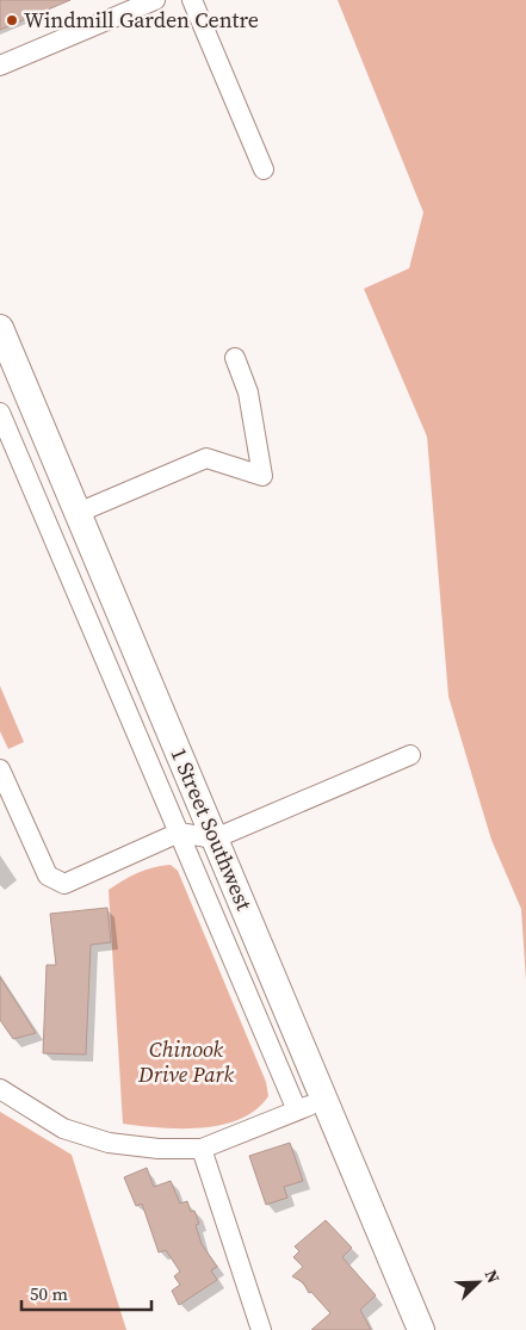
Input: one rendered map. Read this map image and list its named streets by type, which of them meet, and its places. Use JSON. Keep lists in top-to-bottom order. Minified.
{"streets":{"street":["1 Street Southwest"]},"parks":["Chinook Drive Park"],"places":["Windmill Garden Centre"],"scale_bar":"50 m","north":"top right"}
